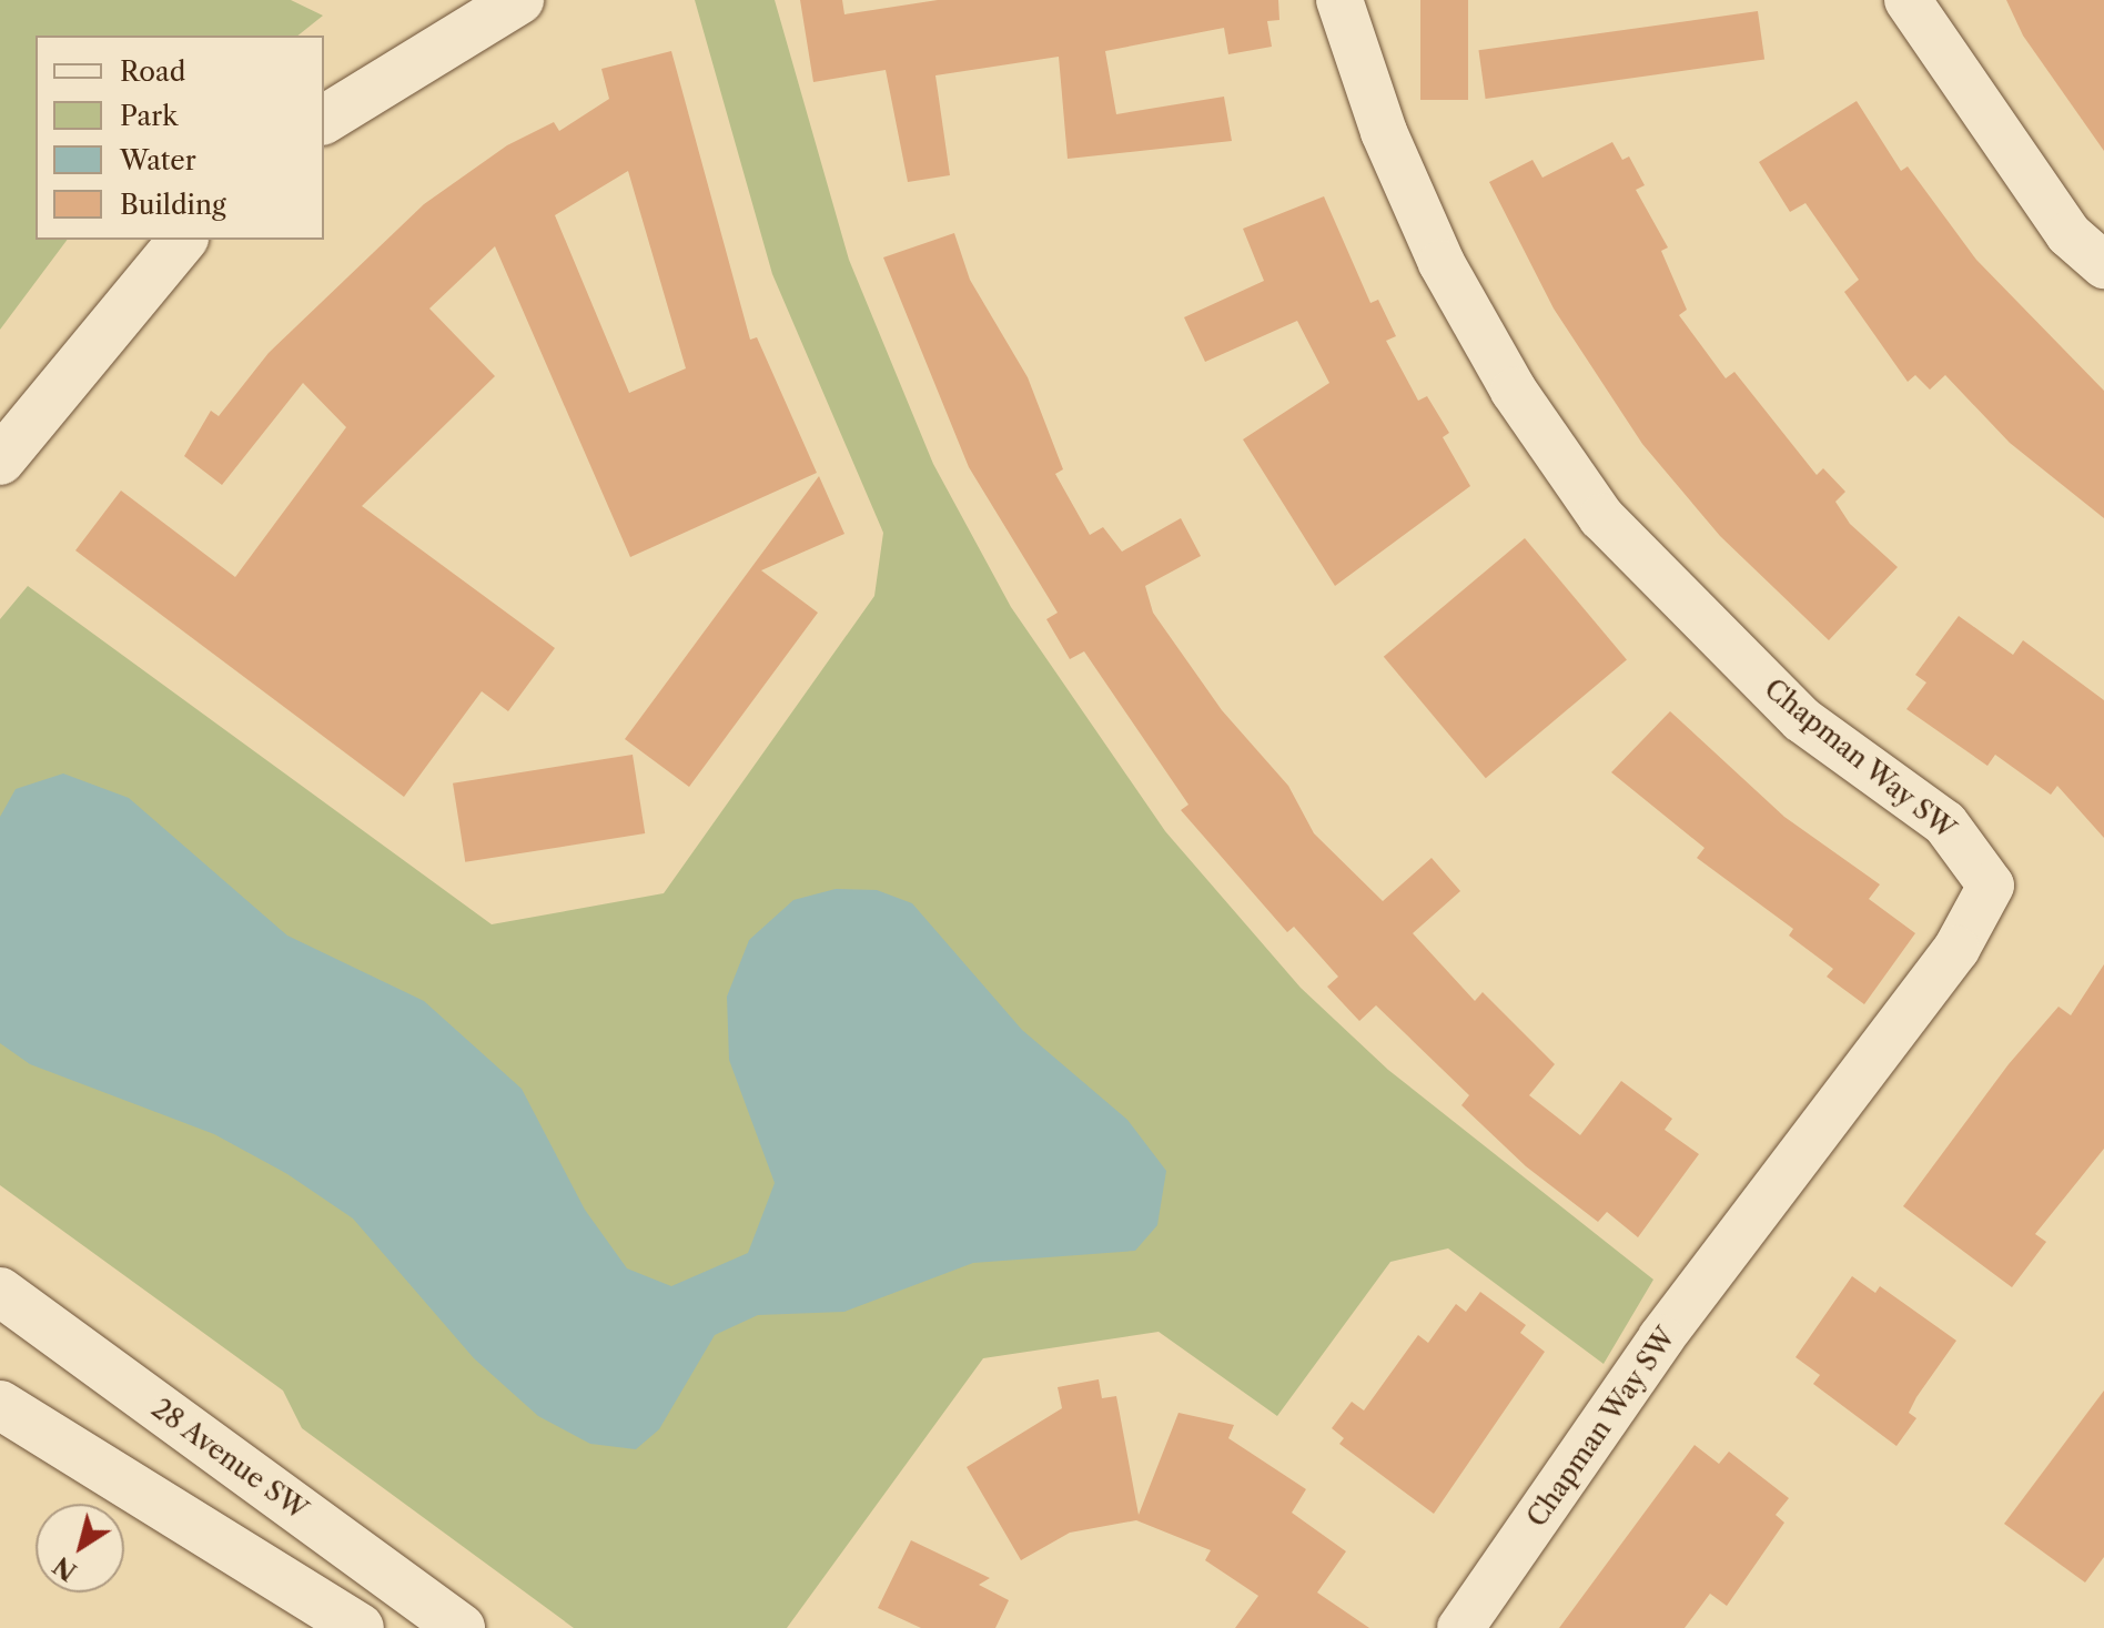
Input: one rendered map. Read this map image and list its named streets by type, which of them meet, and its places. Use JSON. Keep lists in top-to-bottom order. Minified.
{"streets":{"main road":["28 Avenue SW"],"street":["Chapman Way SW"]},"legend":["Road","Park","Water","Building"],"north":"bottom left"}
